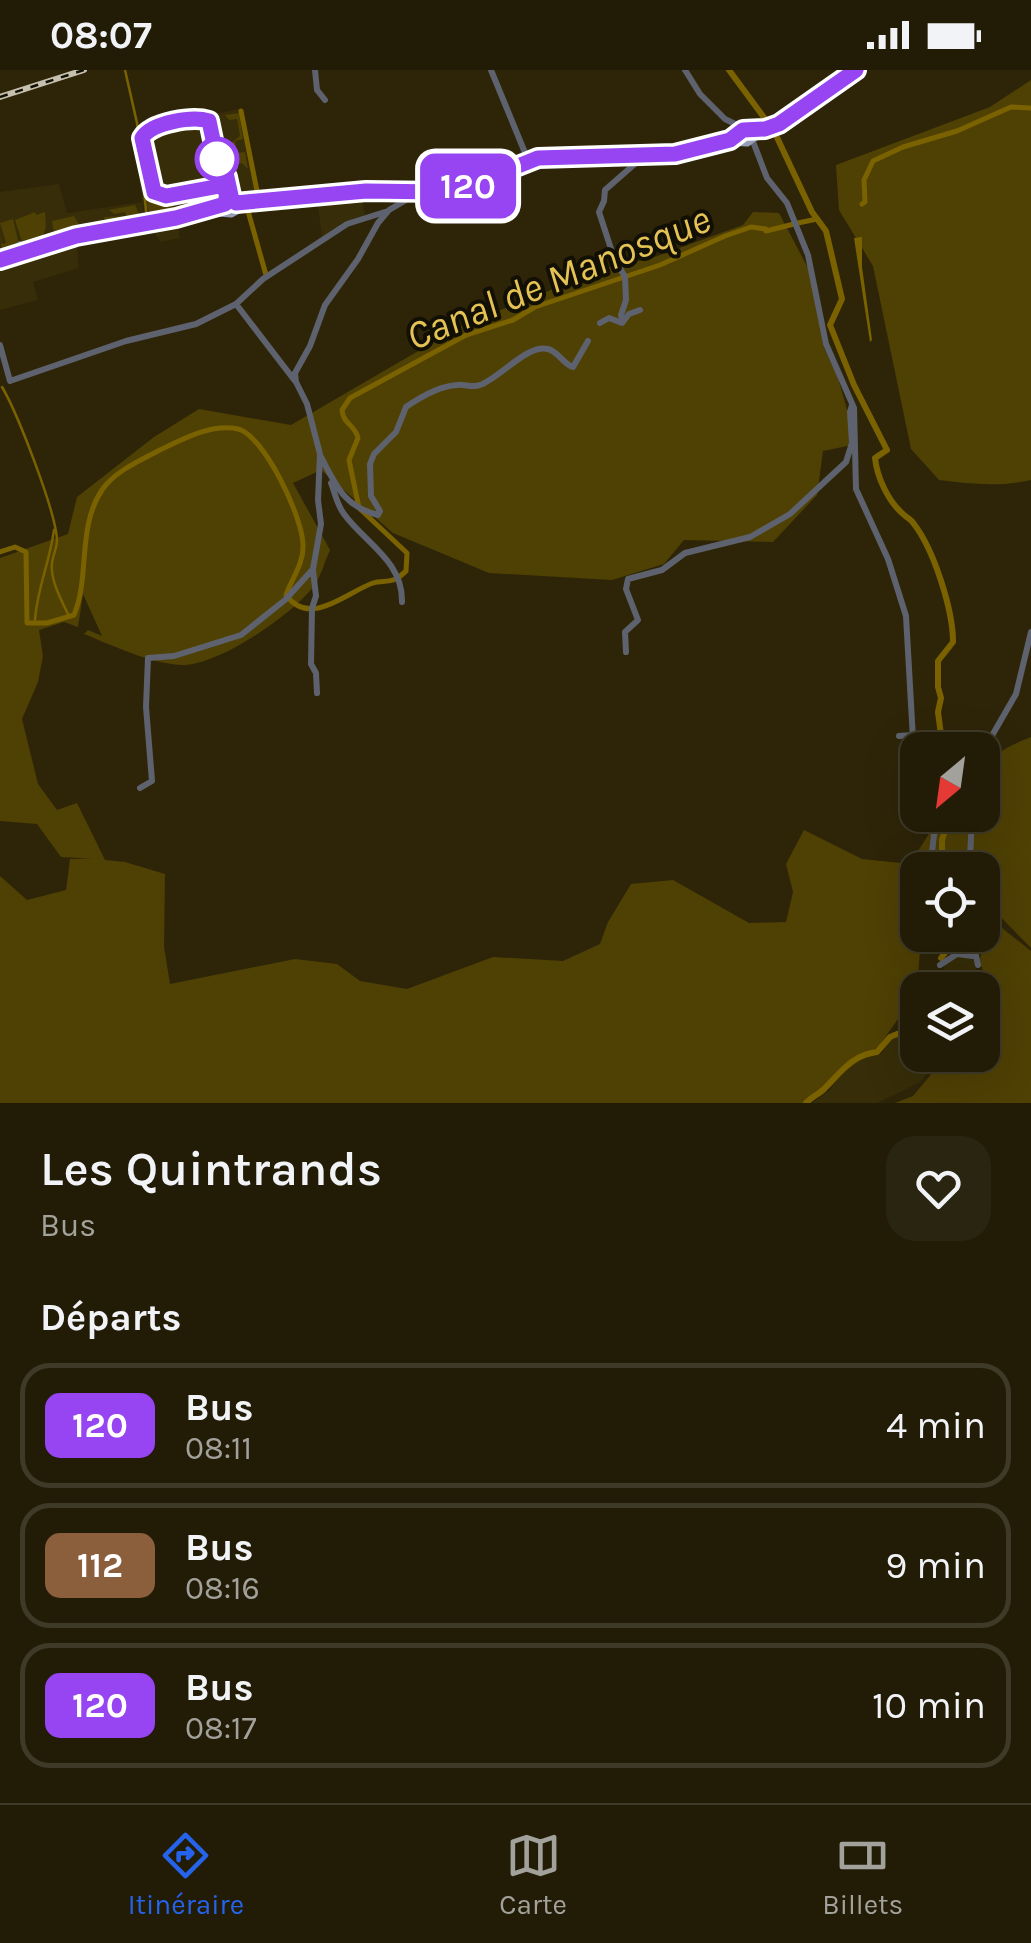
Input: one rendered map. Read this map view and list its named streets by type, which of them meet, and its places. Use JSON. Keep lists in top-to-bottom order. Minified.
{"water":["Canal de Manosque"],"lines":["bus line 120"],"north":"bottom left","page":{"status":"08:07","on_map":"120","heading":[["Les Quintrands","Bus"],"Départs"],"list":[{"mark":"120","name":"Bus","note":"08:11","value":"4 min"},{"mark":"112","name":"Bus","note":"08:16","value":"9 min"},{"mark":"120","name":"Bus","note":"08:17","value":"10 min"}],"tabs":["Itinéraire","Carte","Billets"]}}
